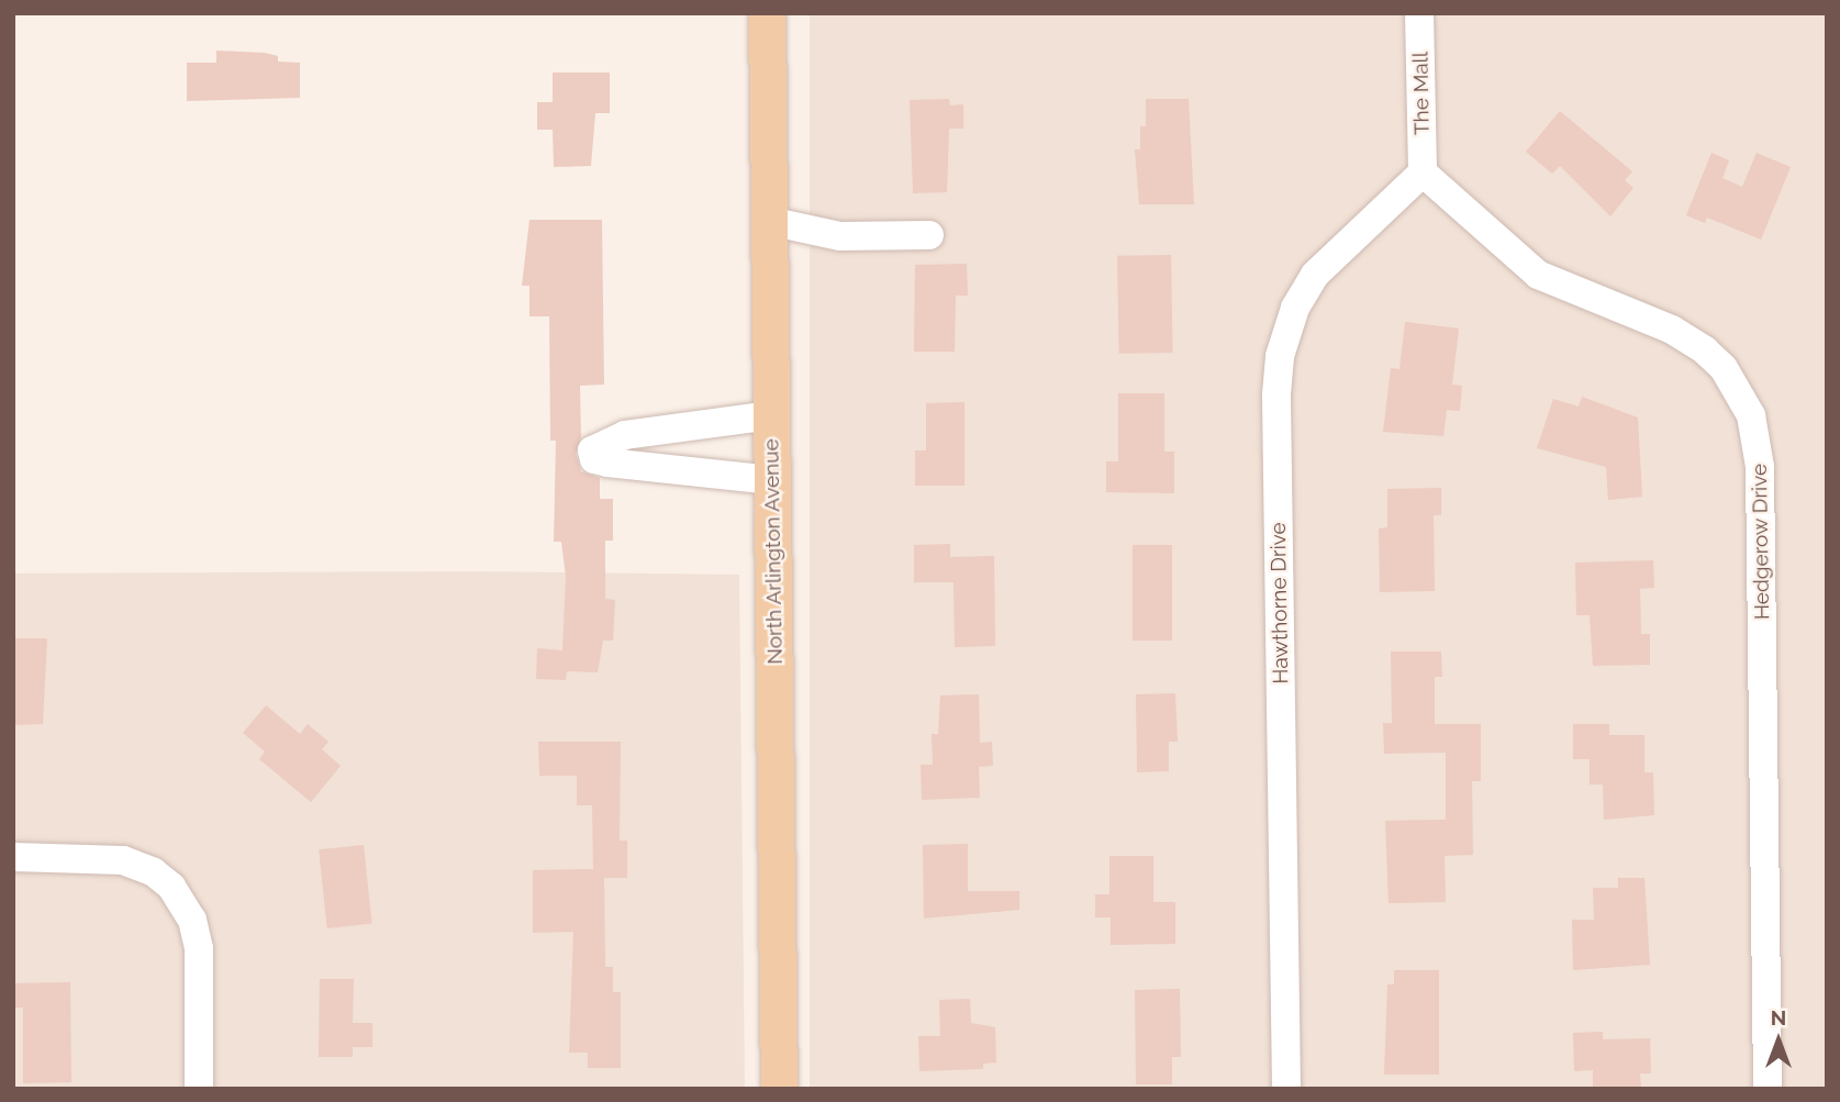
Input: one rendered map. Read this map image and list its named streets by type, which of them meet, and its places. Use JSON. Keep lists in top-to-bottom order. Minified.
{"streets":{"main road":["North Arlington Avenue"],"street":["The Mall","Hedgerow Drive","Hawthorne Drive"]},"crossings":[["The Mall","Hedgerow Drive"],["The Mall","Hawthorne Drive"],["Hedgerow Drive","Hawthorne Drive"]],"north":"top"}
